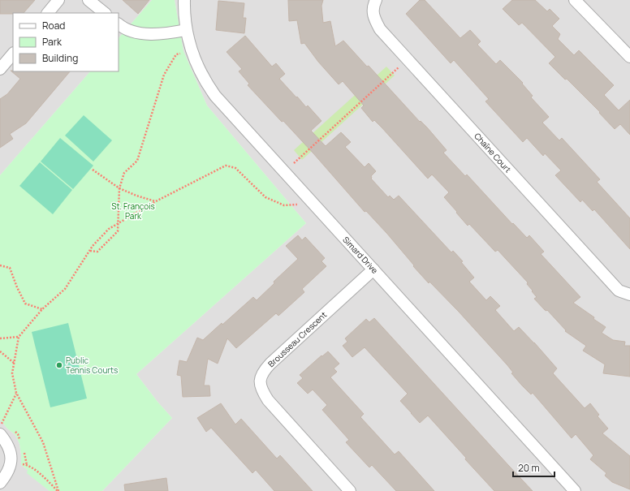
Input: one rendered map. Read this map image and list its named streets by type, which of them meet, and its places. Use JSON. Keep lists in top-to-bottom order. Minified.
{"streets":{"street":["Chaîne Court","Simard Drive","Brousseau Crescent"]},"crossings":[["Simard Drive","Brousseau Crescent"]],"parks":["St. François Park"],"places":["Public Tennis Courts"],"legend":["Road","Park","Building"],"scale_bar":"20 m"}
